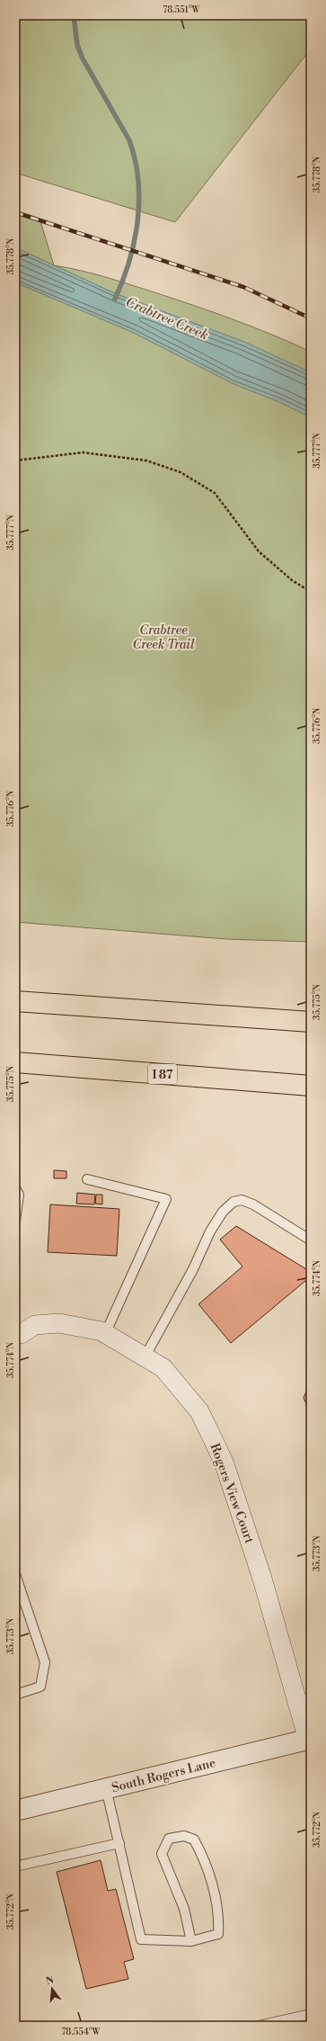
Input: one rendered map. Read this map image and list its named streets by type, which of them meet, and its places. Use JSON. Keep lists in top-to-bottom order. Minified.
{"streets":{"highway":["I 87"],"street":["Rogers View Court","South Rogers Lane"]},"crossings":[["Rogers View Court","South Rogers Lane"]],"water":["Crabtree Creek"],"parks":["Crabtree Creek Trail"],"north":"top","coordinates":["78.551°W","35.778°N","35.777°N","35.776°N","35.775°N","35.774°N","35.773°N","35.772°N","78.554°W"]}
